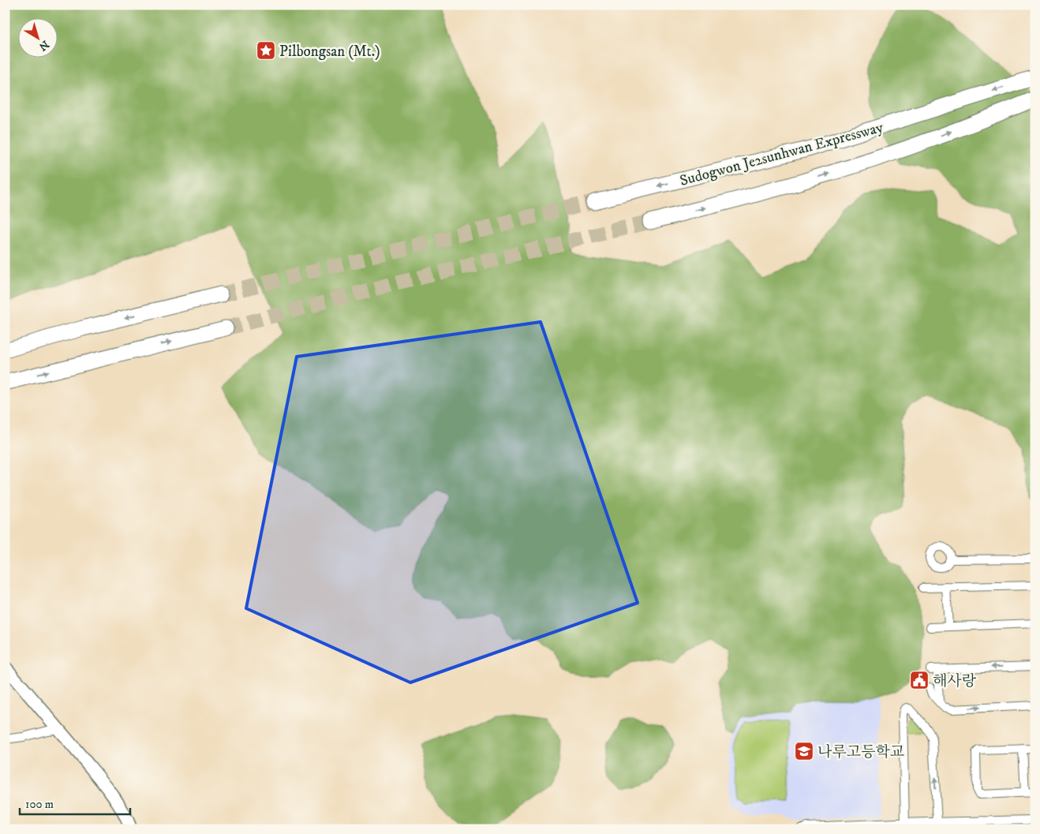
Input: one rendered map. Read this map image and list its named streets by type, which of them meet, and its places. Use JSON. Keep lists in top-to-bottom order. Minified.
{"streets":{"highway":["Sudogwon Je2sunhwan Expressway"]},"places":{"place":["Pilbongsan (Mt.)"],"public building":["해사랑"],"school or university":["나루고등학교"]},"scale_bar":"100 m","north":"bottom right"}
